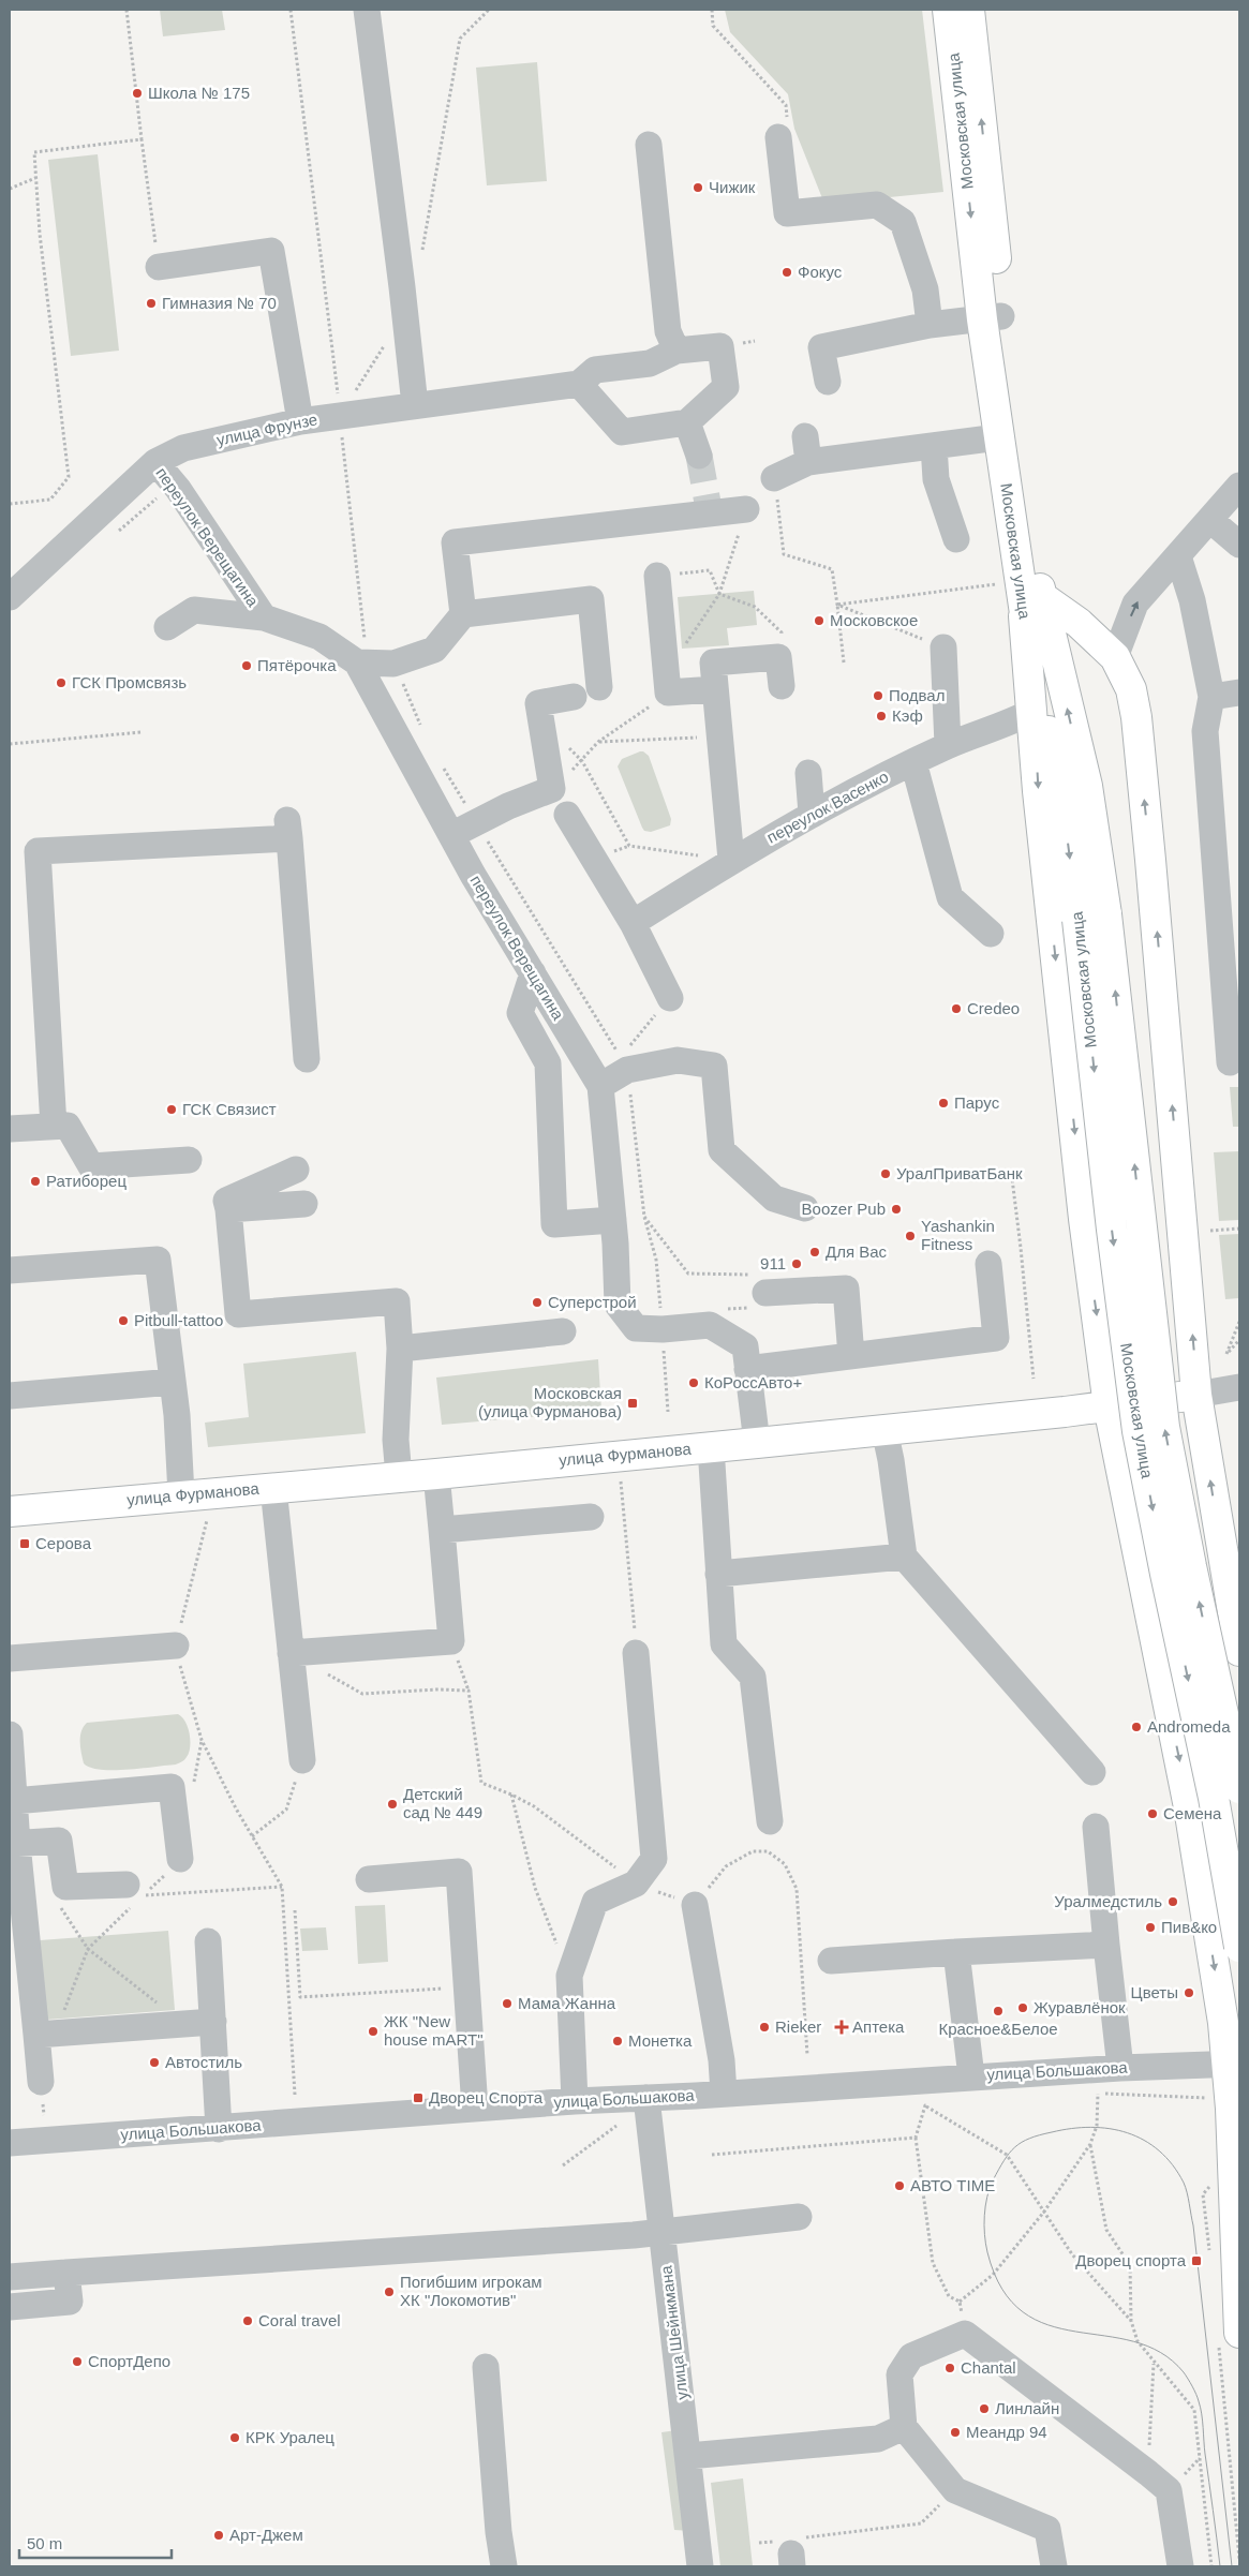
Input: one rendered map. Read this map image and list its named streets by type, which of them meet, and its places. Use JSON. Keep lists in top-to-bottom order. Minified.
{"streets":{"main road":["Московская улица","улица Фурманова"],"street":["улица Фрунзе","переулок Верещагина","переулок Васенко","улица Большакова","улица Шейнкмана"]},"crossings":[["улица Фрунзе","переулок Верещагина"],["переулок Верещагина","улица Фурманова"],["улица Большакова","улица Шейнкмана"]],"places":{"other":["Школа № 175","Чижик","Фокус","Гимназия № 70","Московское","Пятёрочка","ГСК Промсвязь","Подвал","Кэф","Credeo","Парус","ГСК Связист","УралПриватБанк","Ратиборец","Boozer Pub","Yashankin Fitness","Для Вас","911","Суперстрой","Pitbull-tattoo","КоРоссАвто+","Andromeda","Детский сад № 449","Семена","Уралмедстиль","Пив&ко","Цветы","Мама Жанна","Журавлёнок","Красное&Белое","Rieker","ЖК \"New house mART\"","Монетка","Автостиль","АВТО TIME","Погибшим игрокам ХК \"Локомотив\"","Coral travel","СпортДепо","Chantal","Линлайн","Меандр 94","КРК Уралец","Арт-Джем"],"transit":["Московская (улица Фурманова)","Серова","Дворец Спорта","Дворец спорта"],"health":["Аптека"]},"scale_bar":"50 m"}
